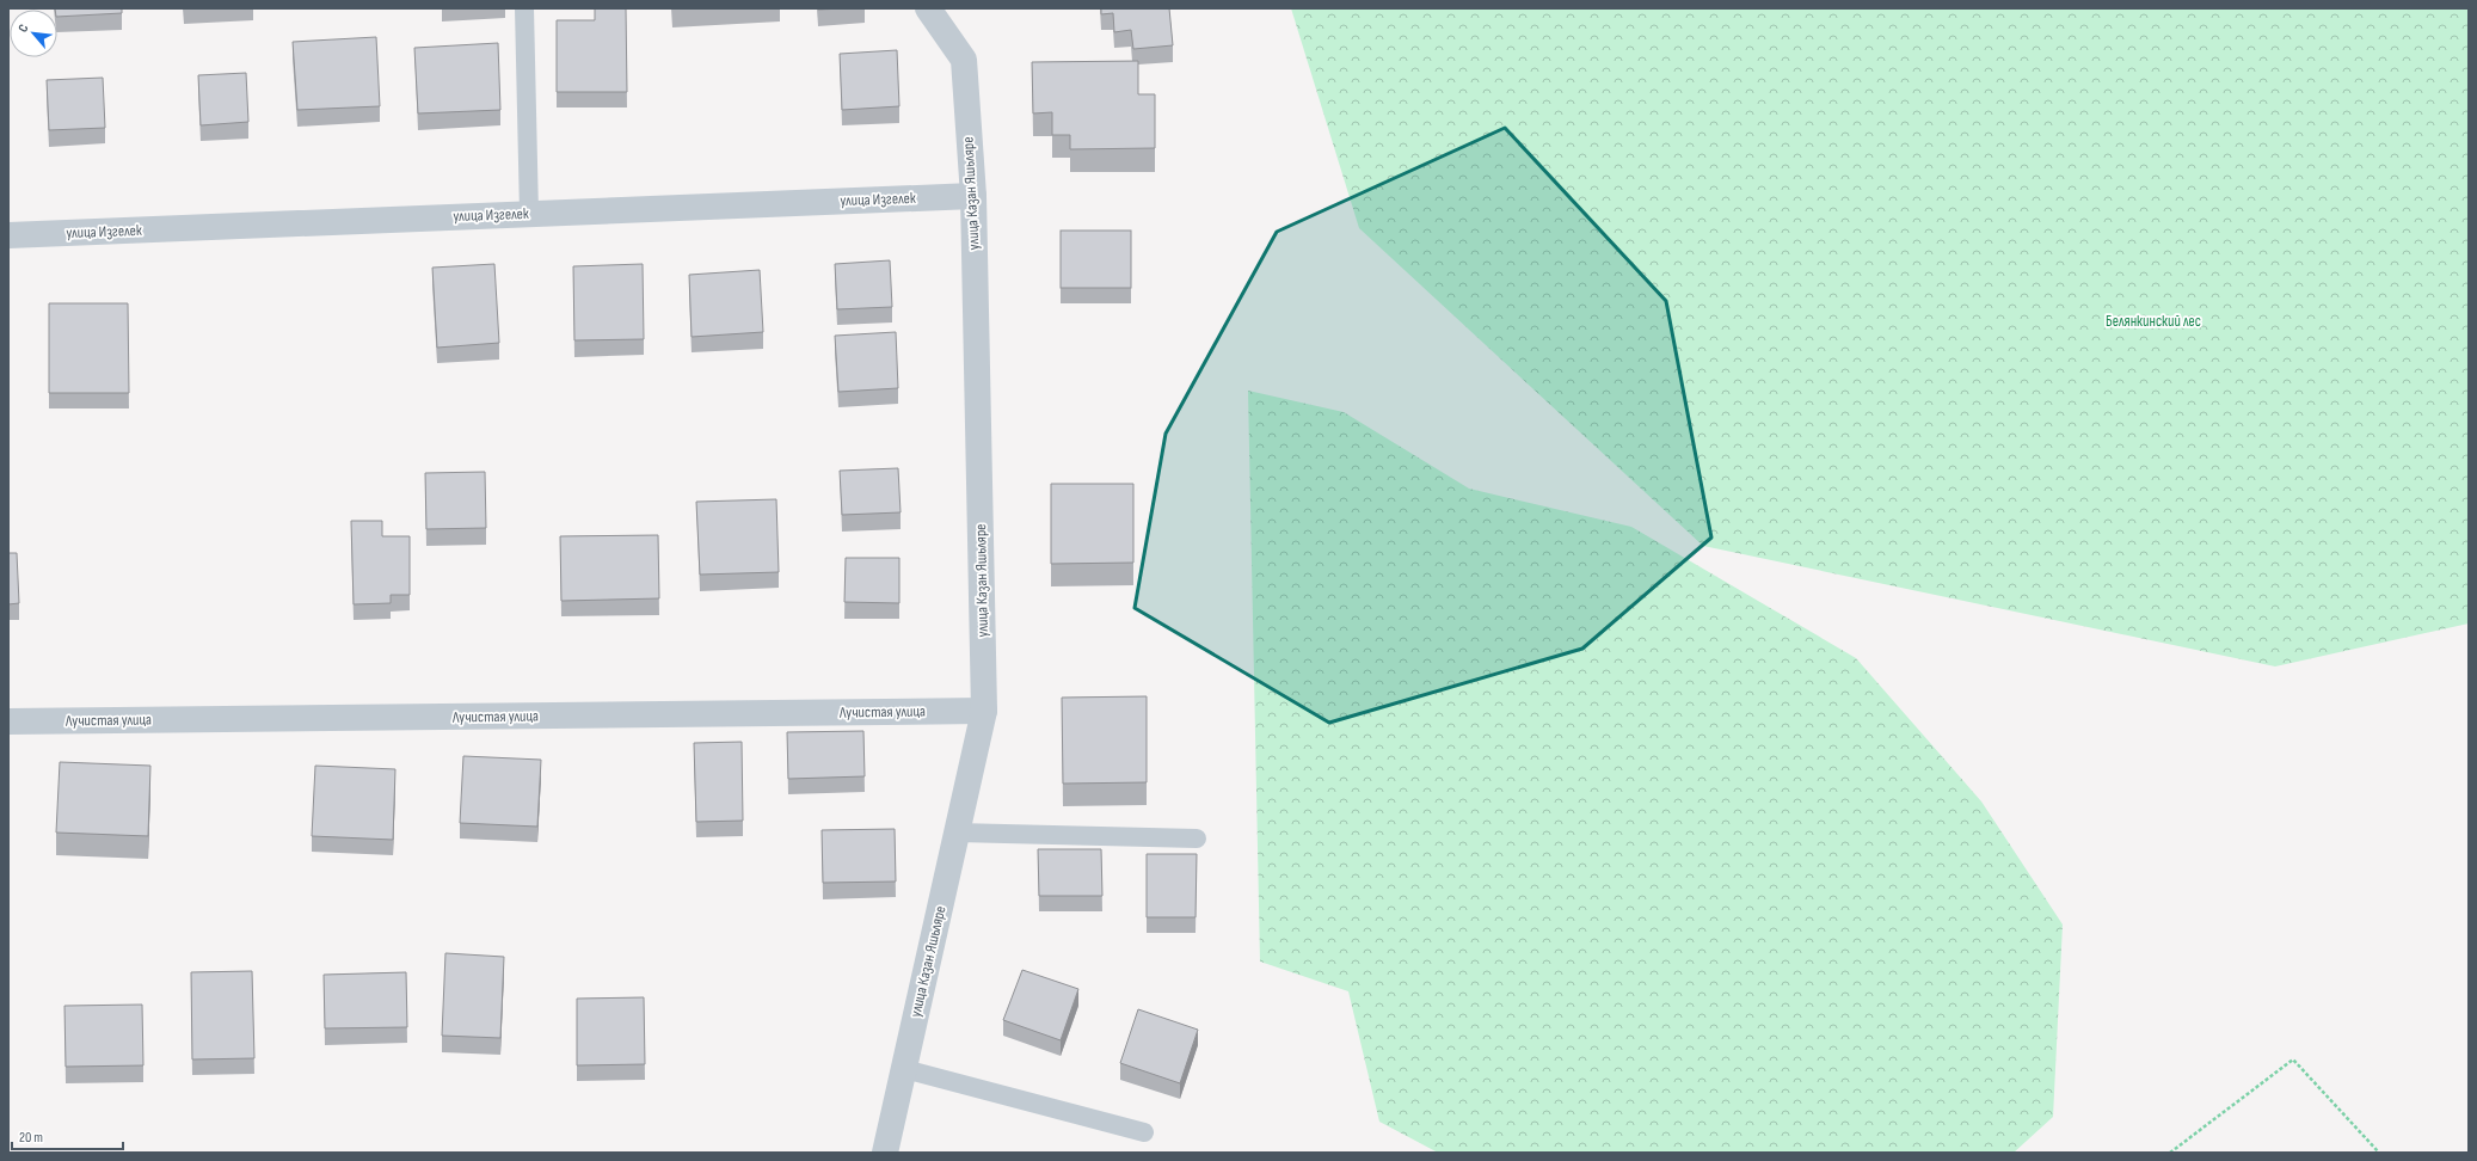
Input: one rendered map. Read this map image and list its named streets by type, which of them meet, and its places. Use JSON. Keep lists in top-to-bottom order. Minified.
{"streets":{"street":["улица Казан Яшьляре","улица Изгелек","Лучистая улица"]},"crossings":[["улица Казан Яшьляре","улица Изгелек"],["улица Казан Яшьляре","Лучистая улица"]],"parks":["Белянкинский лес"],"scale_bar":"20 m","north":"top left"}
